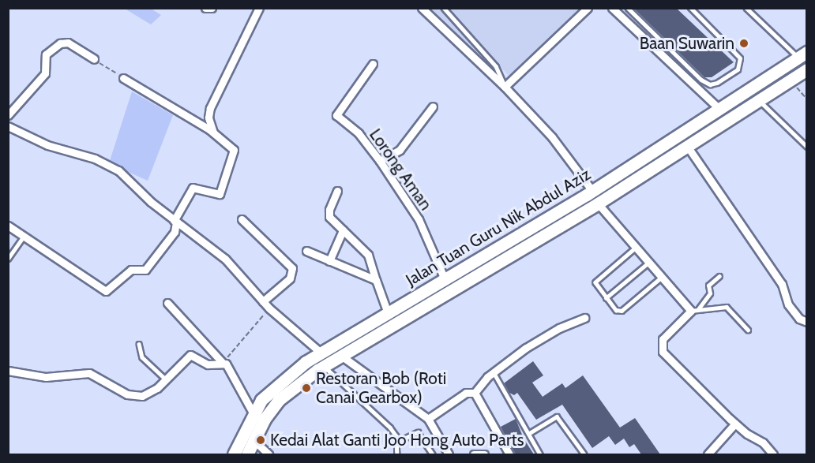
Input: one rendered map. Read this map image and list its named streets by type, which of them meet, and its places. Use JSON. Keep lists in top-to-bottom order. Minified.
{"streets":{"main road":["Jalan Tuan Guru Nik Abdul Aziz"],"street":["Lorong Aman"]},"crossings":[["Lorong Aman","Jalan Tuan Guru Nik Abdul Aziz"]],"places":["Baan Suwarin","Restoran Bob (Roti Canai Gearbox)","Kedai Alat Ganti Joo Hong Auto Parts"]}
